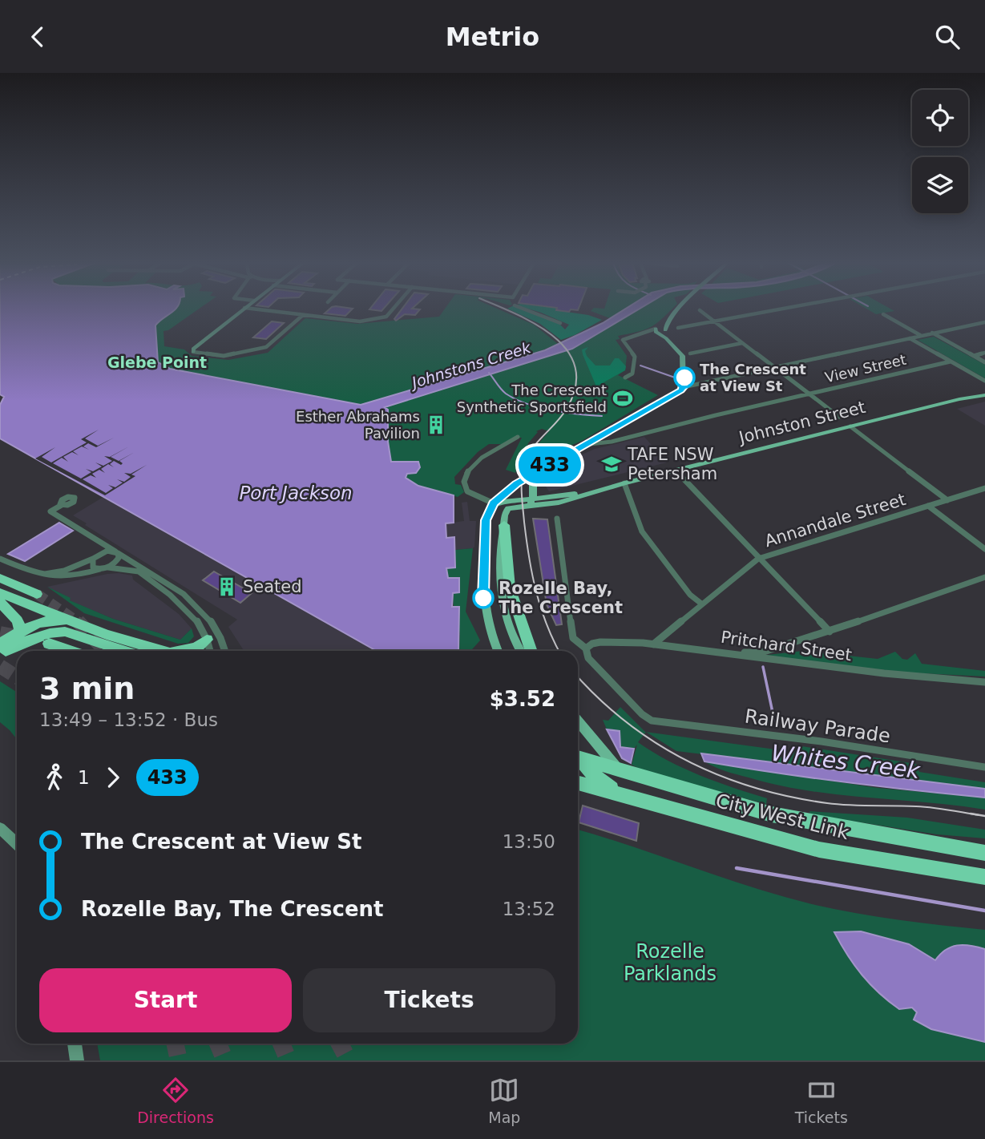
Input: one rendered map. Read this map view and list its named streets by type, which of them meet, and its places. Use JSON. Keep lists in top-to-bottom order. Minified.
{"streets":{"highway":["City West Link"],"main road":["Johnston Street"],"street":["View Street","Annandale Street","Pritchard Street","Railway Parade"]},"crossings":[["Annandale Street","Pritchard Street"],["Pritchard Street","Railway Parade"]],"districts":["Glebe Point"],"water":["Johnstons Creek","Port Jackson","Whites Creek"],"parks":["Rozelle Parklands"],"places":{"other":["The Crescent at View St","Rozelle Bay, The Crescent"],"sports":["The Crescent Synthetic Sportsfield"],"building":["Esther Abrahams Pavilion","Seated"],"school or university":["TAFE NSW Petersham"]},"lines":["bus line 433"],"page":{"header":"Metrio","on_map":"433","heading":["3 min","13:49 – 13:52 · Bus","$3.52"],"legs":["1","433"],"list":[{"name":"The Crescent at View St","value":"13:50"},{"name":"Rozelle Bay, The Crescent","value":"13:52"}],"buttons":["Start","Tickets"],"tabs":["Directions","Map","Tickets"]}}
